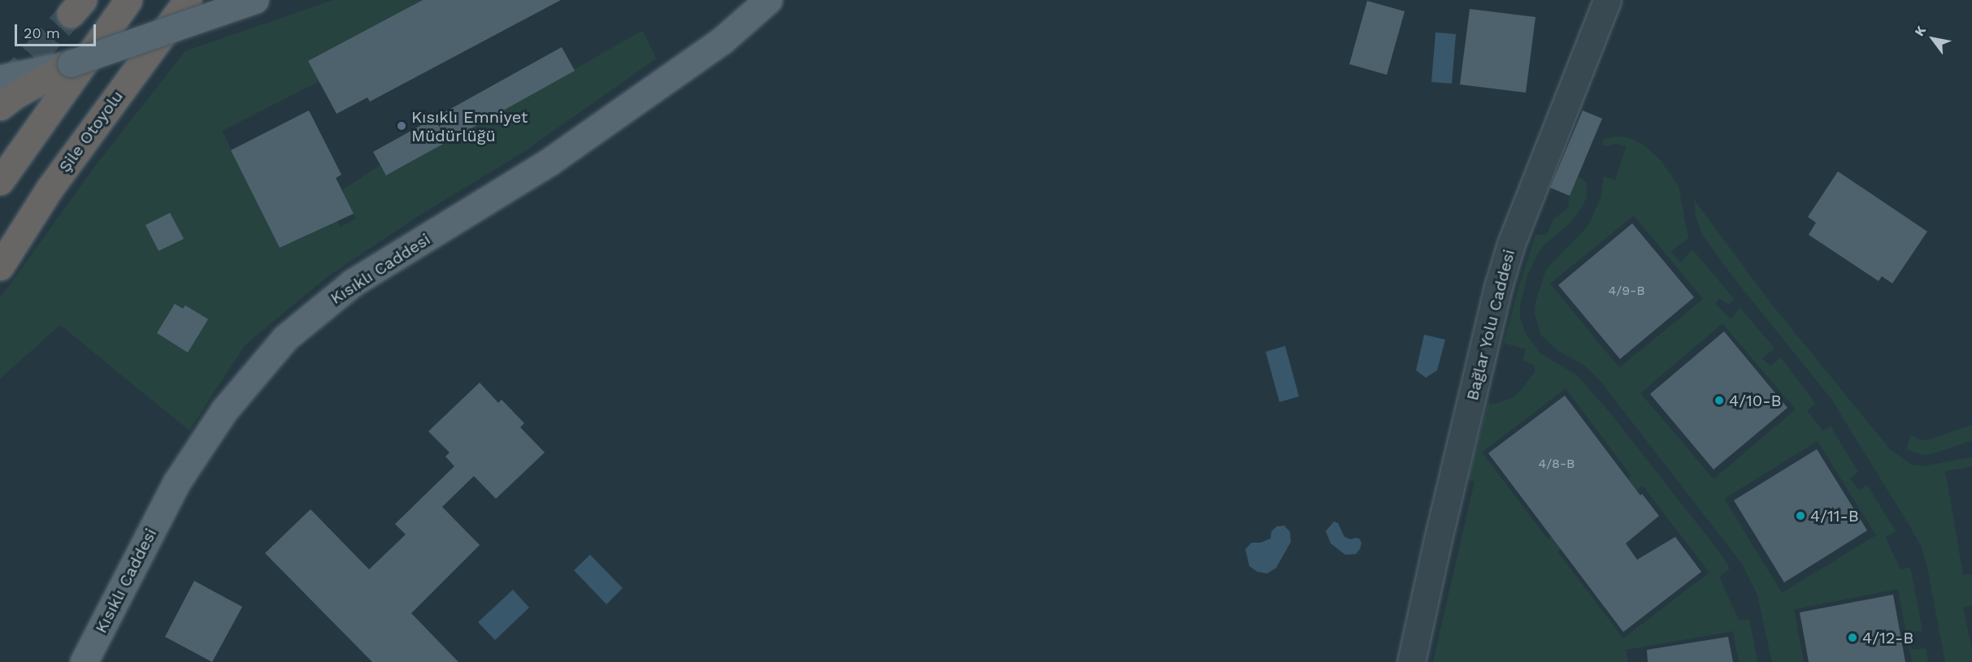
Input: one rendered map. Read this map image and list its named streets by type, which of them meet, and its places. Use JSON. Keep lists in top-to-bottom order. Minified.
{"streets":{"highway":["Şile Otoyolu"],"main road":["Kısıklı Caddesi"],"street":["Bağlar Yolu Caddesi"]},"places":["Kısıklı Emniyet Müdürlüğü","4/10-B","4/11-B","4/12-B"],"house_numbers":["4/9-B","4/8-B"],"scale_bar":"20 m","north":"top left"}
